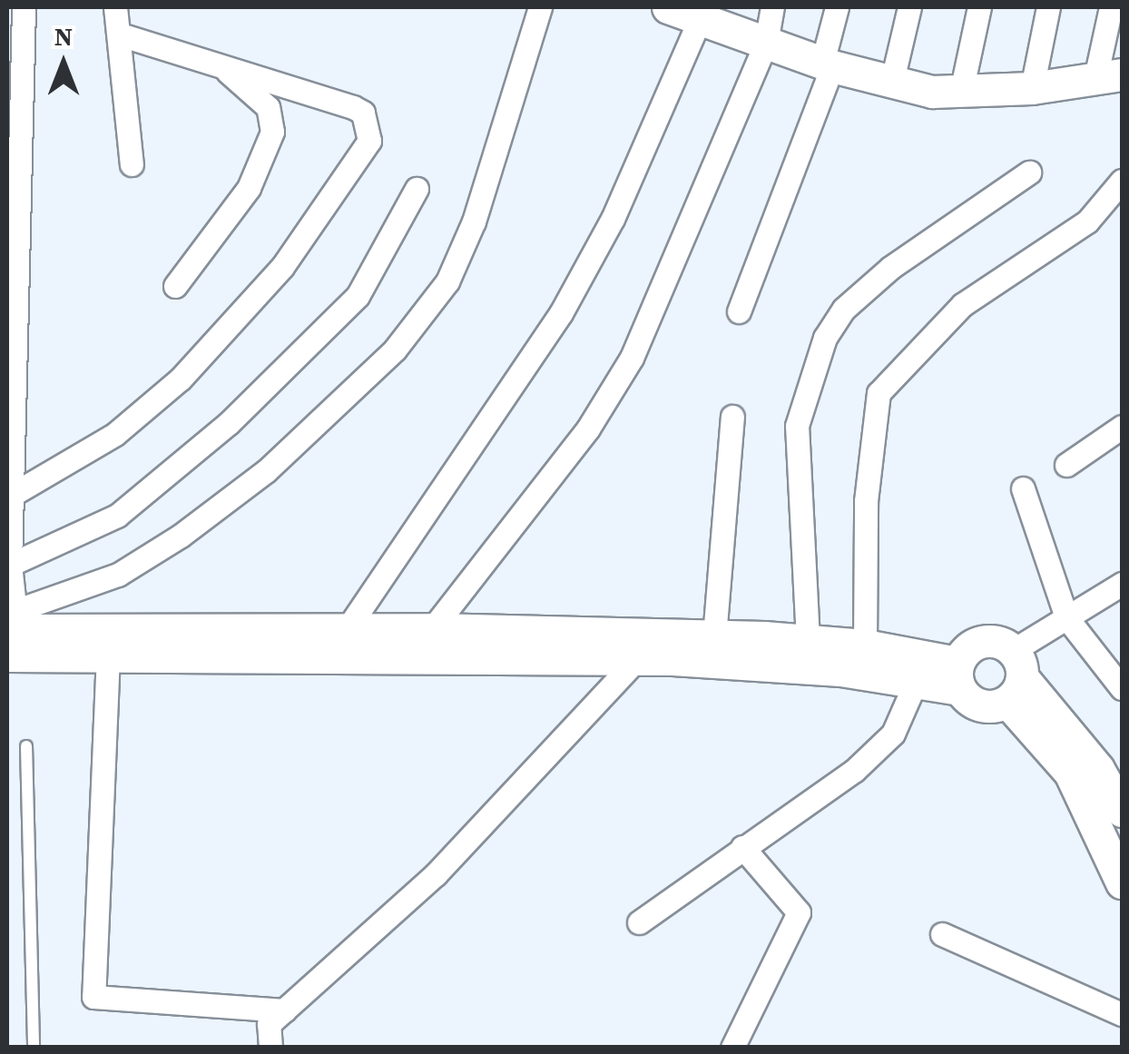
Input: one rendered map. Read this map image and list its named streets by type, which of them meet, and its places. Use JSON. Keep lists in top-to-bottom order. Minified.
{"north":"top"}
